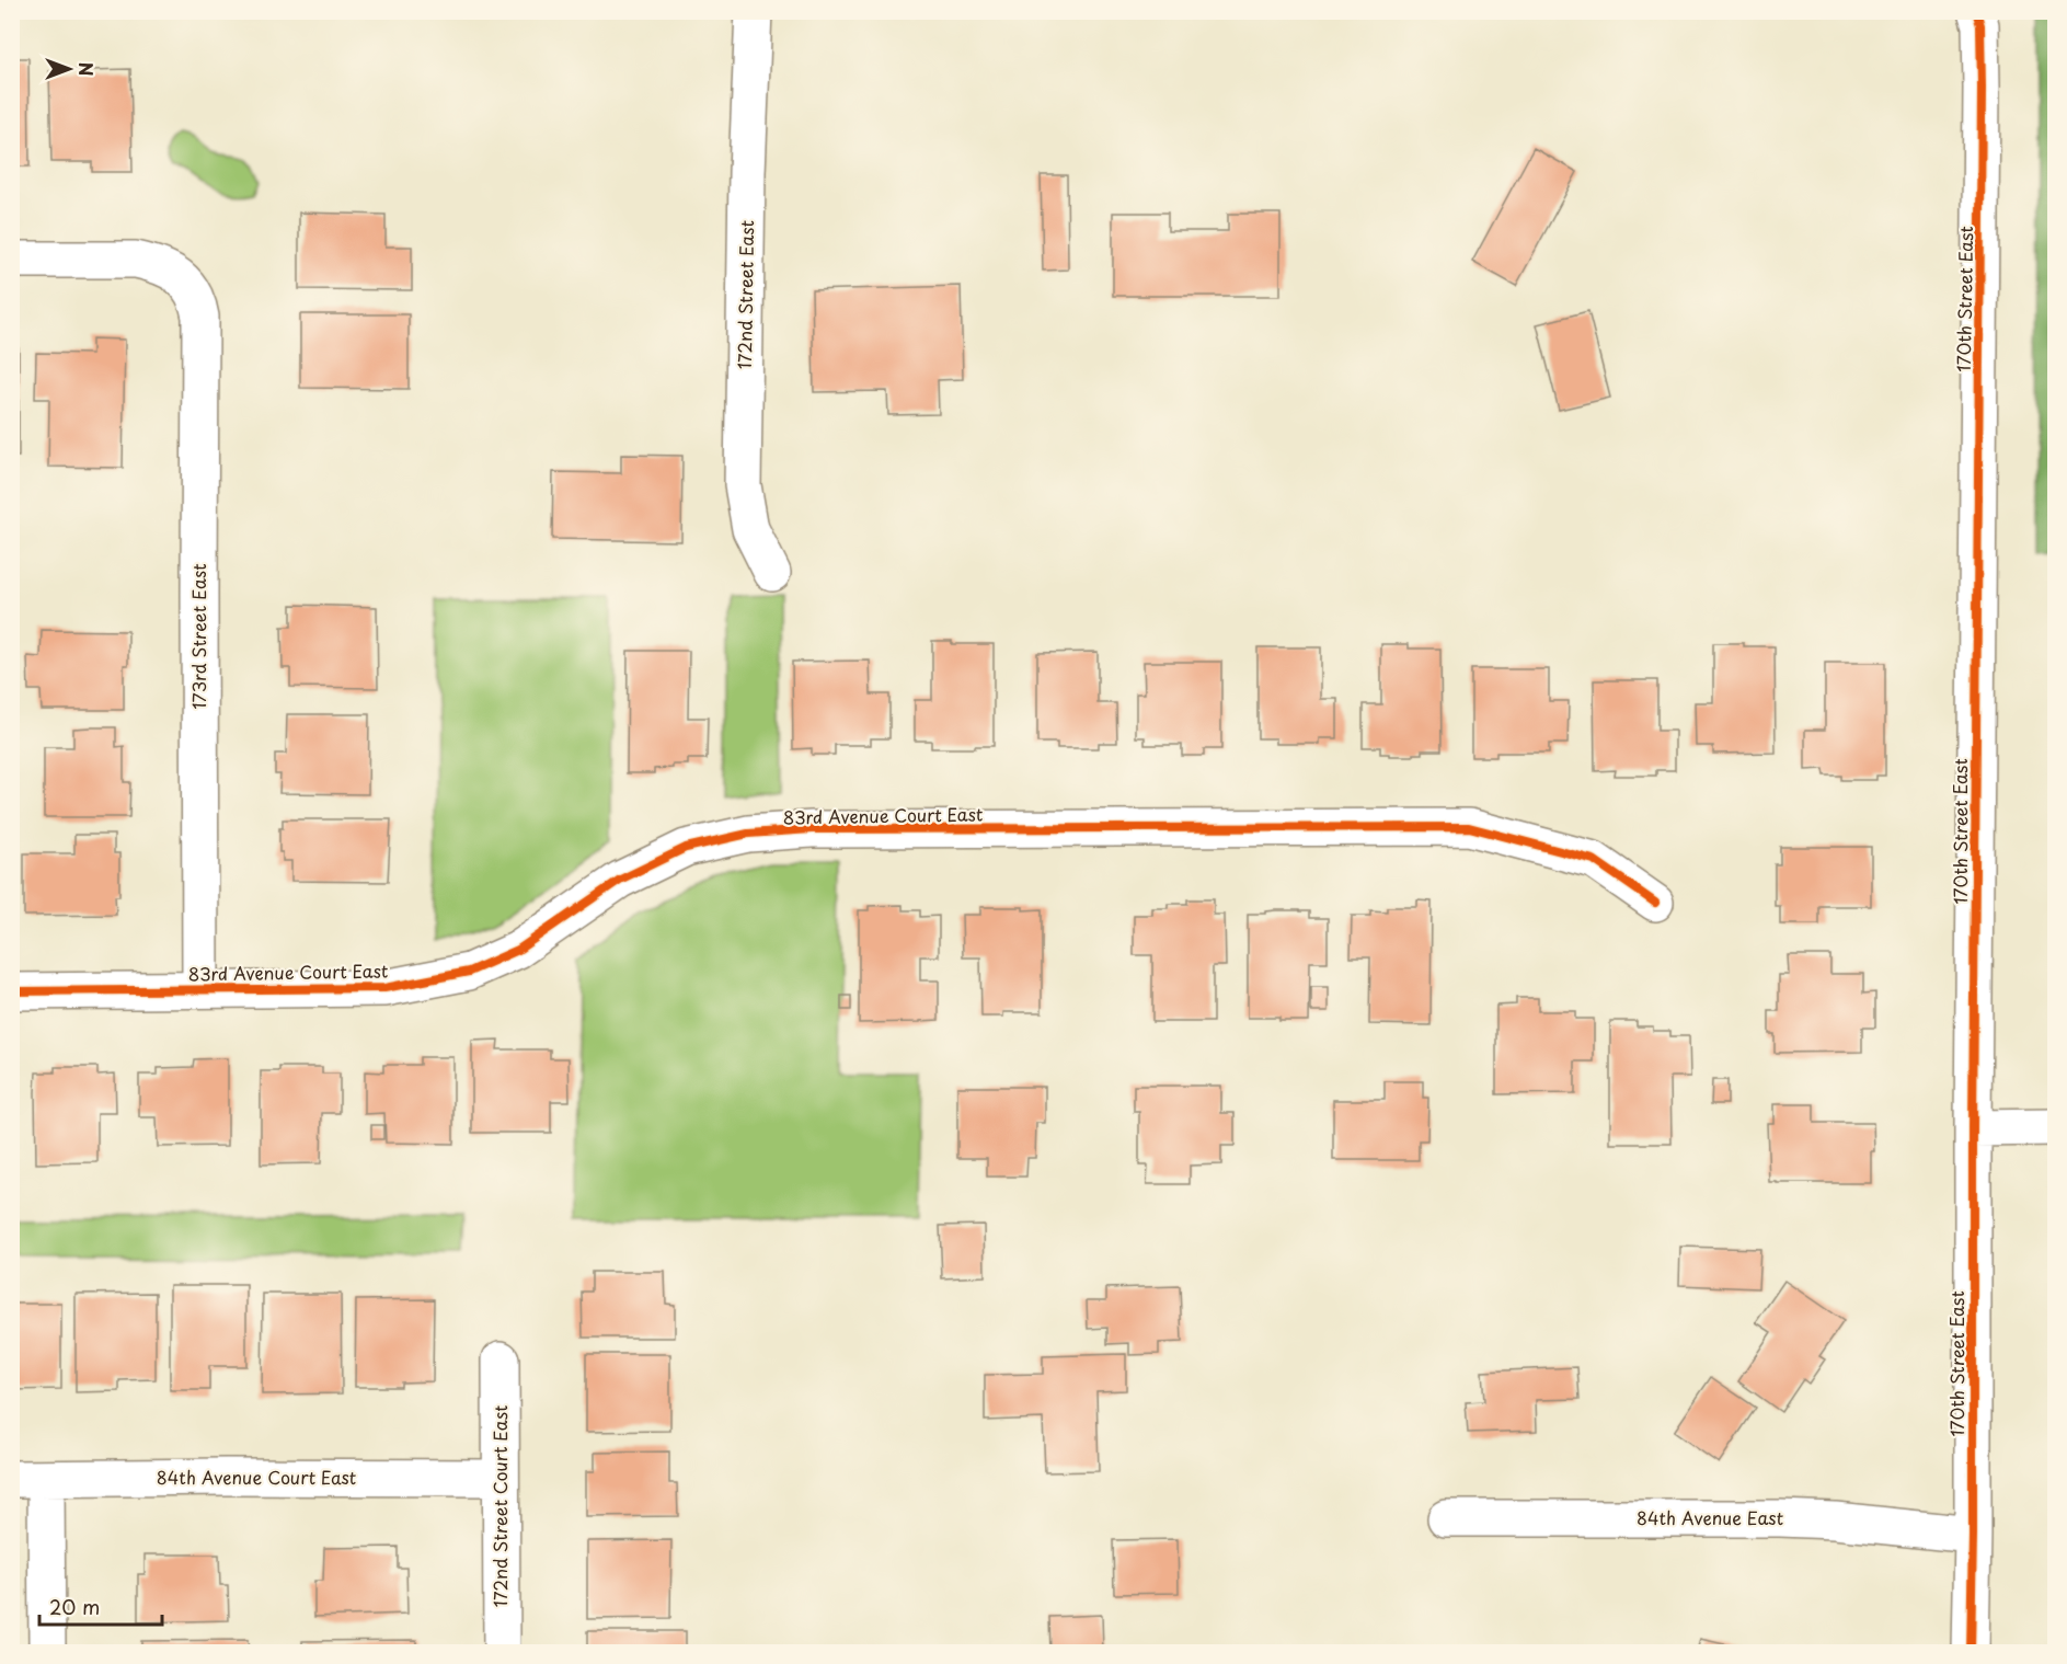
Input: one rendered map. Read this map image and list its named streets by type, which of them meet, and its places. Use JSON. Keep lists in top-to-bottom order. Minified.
{"streets":{"street":["172nd Street East","170th Street East","173rd Street East","83rd Avenue Court East","84th Avenue Court East","172nd Street Court East","84th Avenue East"]},"crossings":[["170th Street East","84th Avenue East"],["173rd Street East","83rd Avenue Court East"],["84th Avenue Court East","172nd Street Court East"]],"scale_bar":"20 m","north":"right"}
